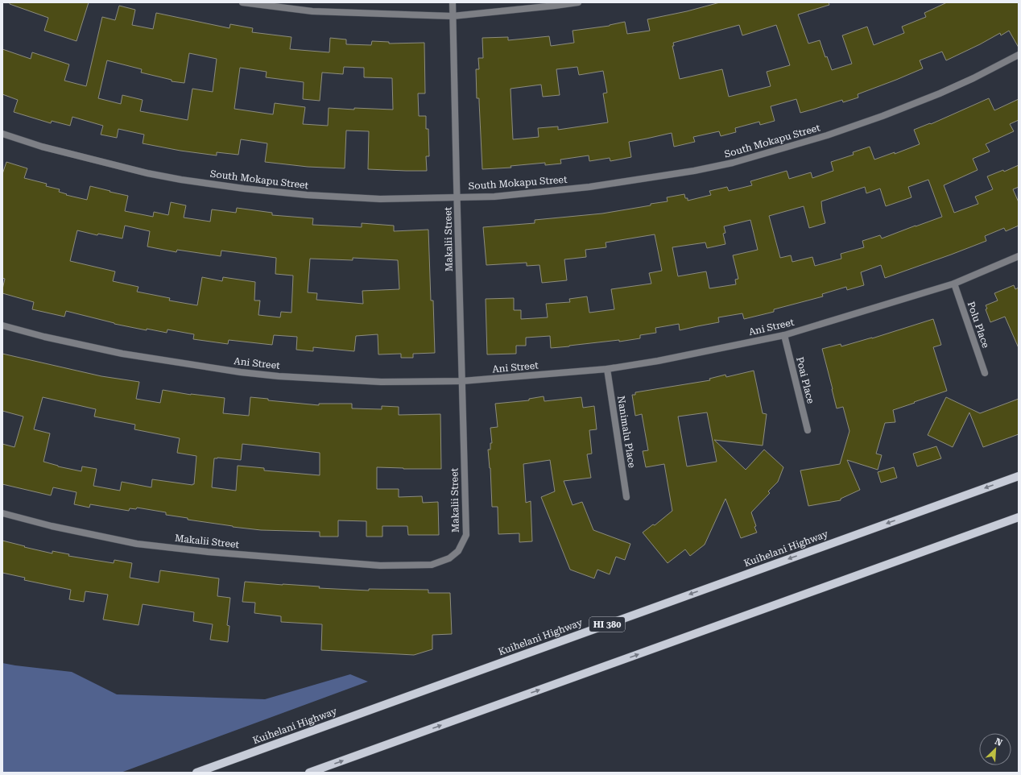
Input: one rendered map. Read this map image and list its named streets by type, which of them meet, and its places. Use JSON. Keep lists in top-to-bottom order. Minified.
{"streets":{"main road":["Kuihelani Highway","HI 380"],"street":["South Mokapu Street","Makalii Street","Polu Place","Ani Street","Poai Place","Nanimalu Place"]},"crossings":[["South Mokapu Street","Makalii Street"],["Makalii Street","Ani Street"],["Polu Place","Ani Street"],["Ani Street","Poai Place"],["Ani Street","Nanimalu Place"]],"north":"top right"}
